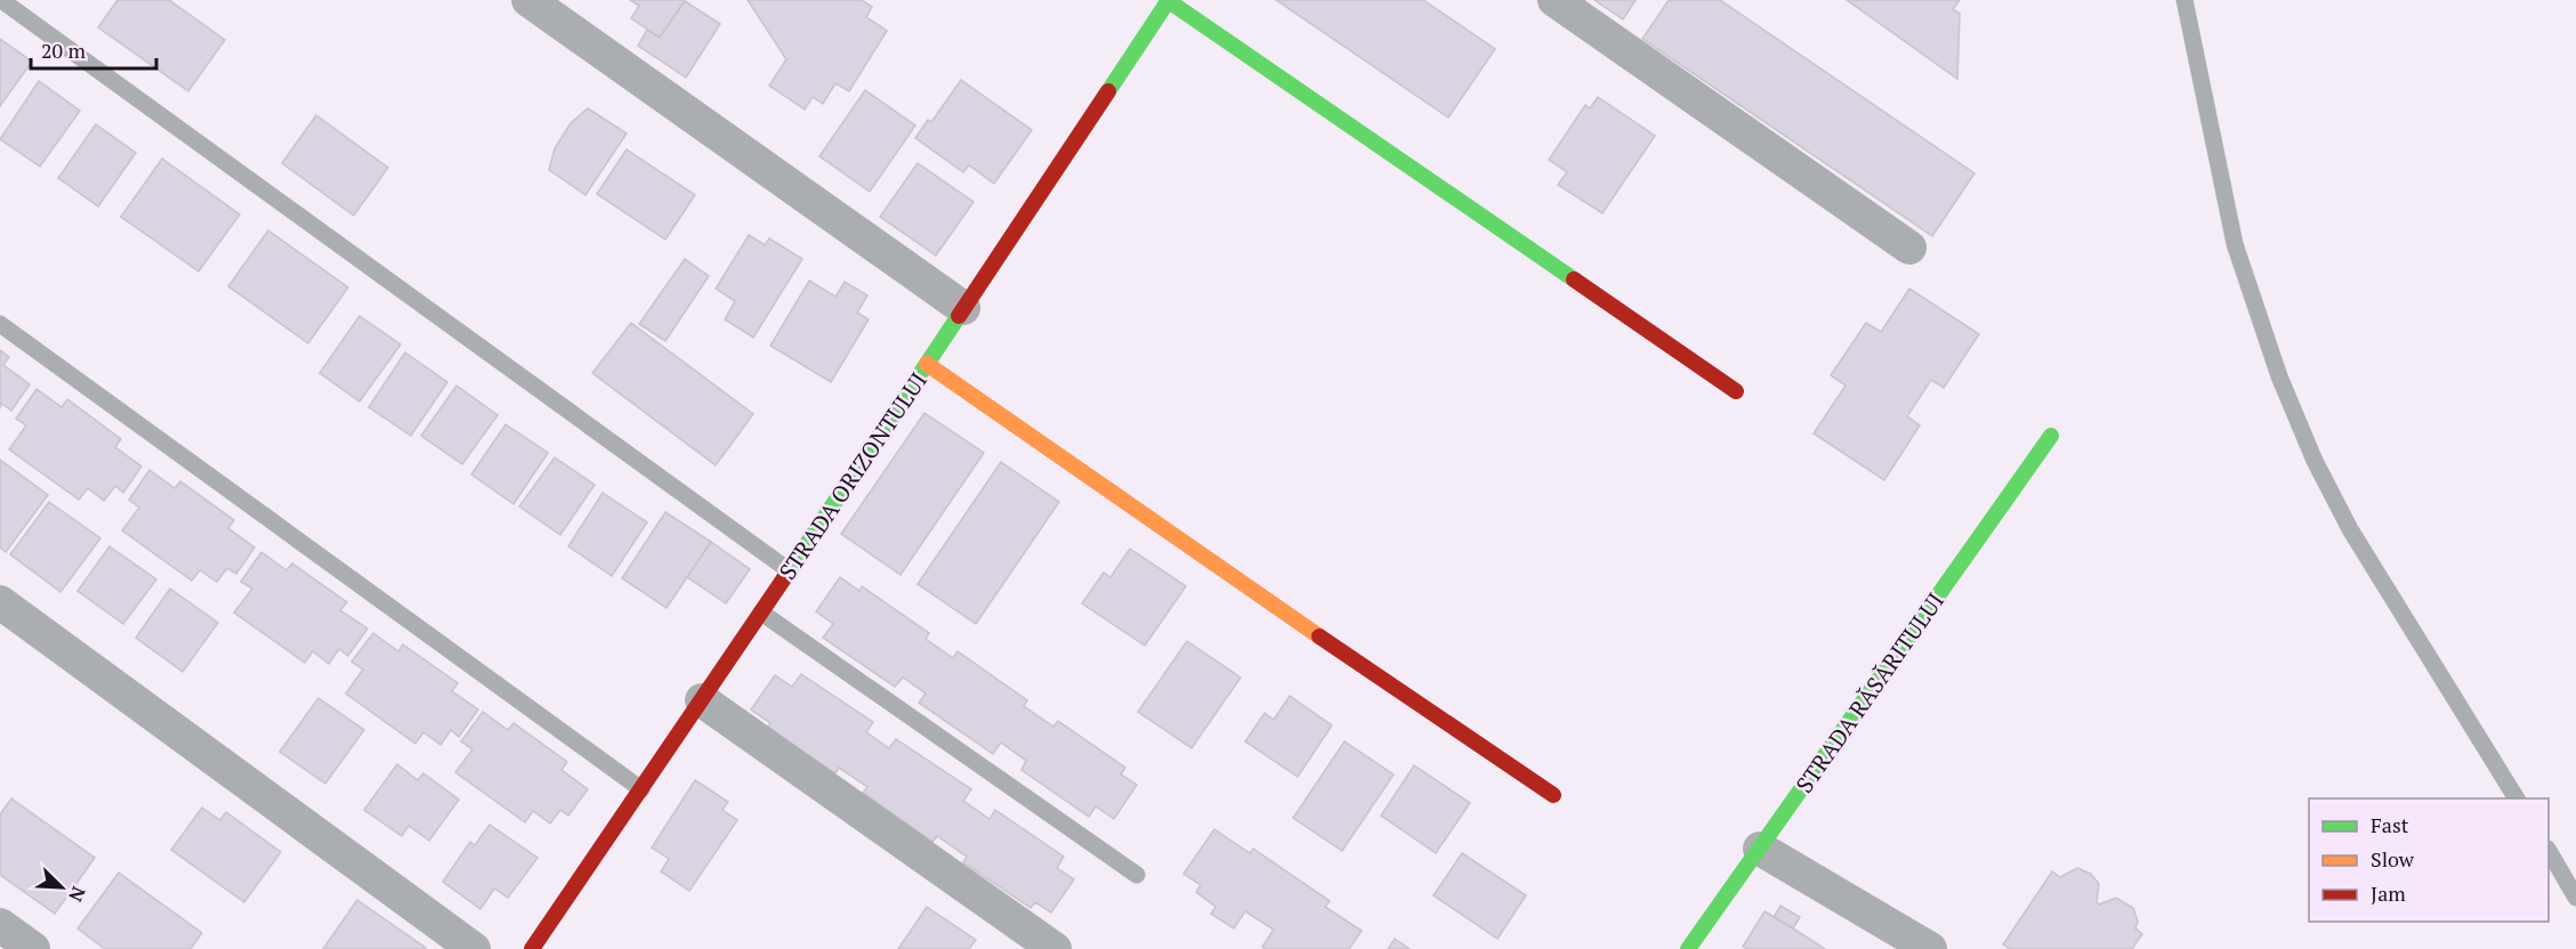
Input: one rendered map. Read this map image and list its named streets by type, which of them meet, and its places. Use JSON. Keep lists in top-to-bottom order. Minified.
{"streets":{"street":["STRADA ORIZONTULUI","STRADA RĂSĂRITULUI"]},"legend":["Fast","Slow","Jam"],"scale_bar":"20 m","north":"bottom right"}
